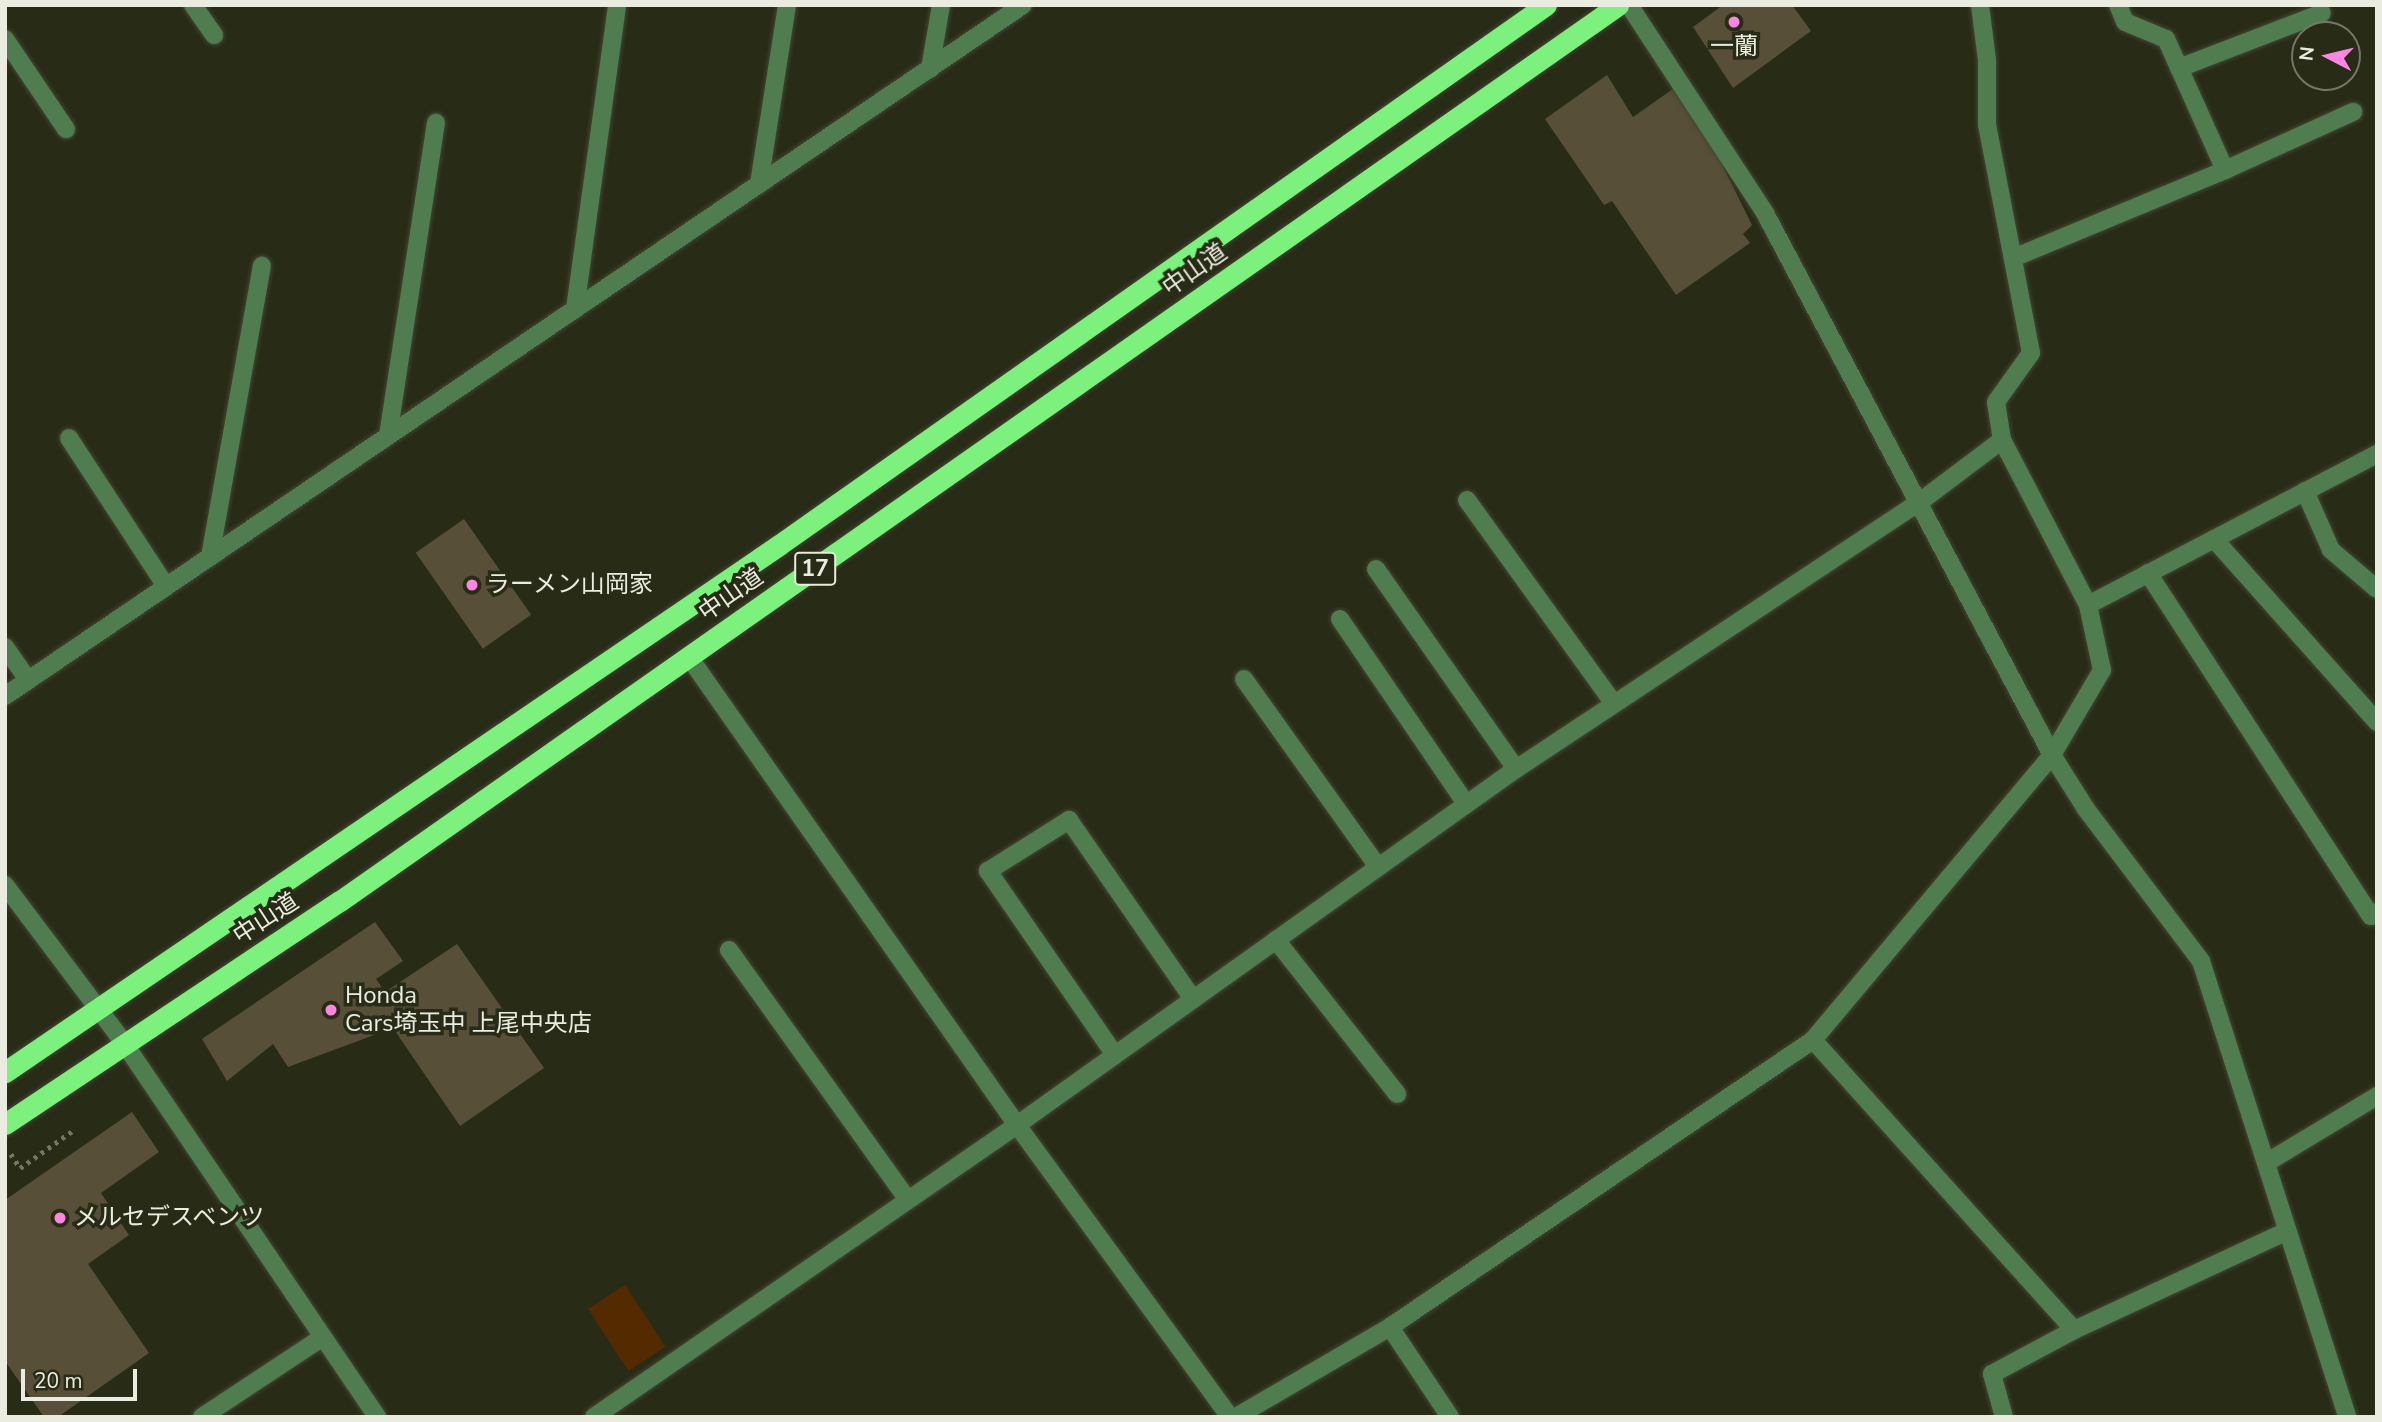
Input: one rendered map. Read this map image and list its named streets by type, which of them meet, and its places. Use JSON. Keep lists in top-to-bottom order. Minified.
{"streets":{"highway":["中山道","17"]},"places":["一蘭","ラーメン山岡家","Honda Cars埼玉中 上尾中央店","メルセデスベンツ"],"scale_bar":"20 m","north":"left"}
